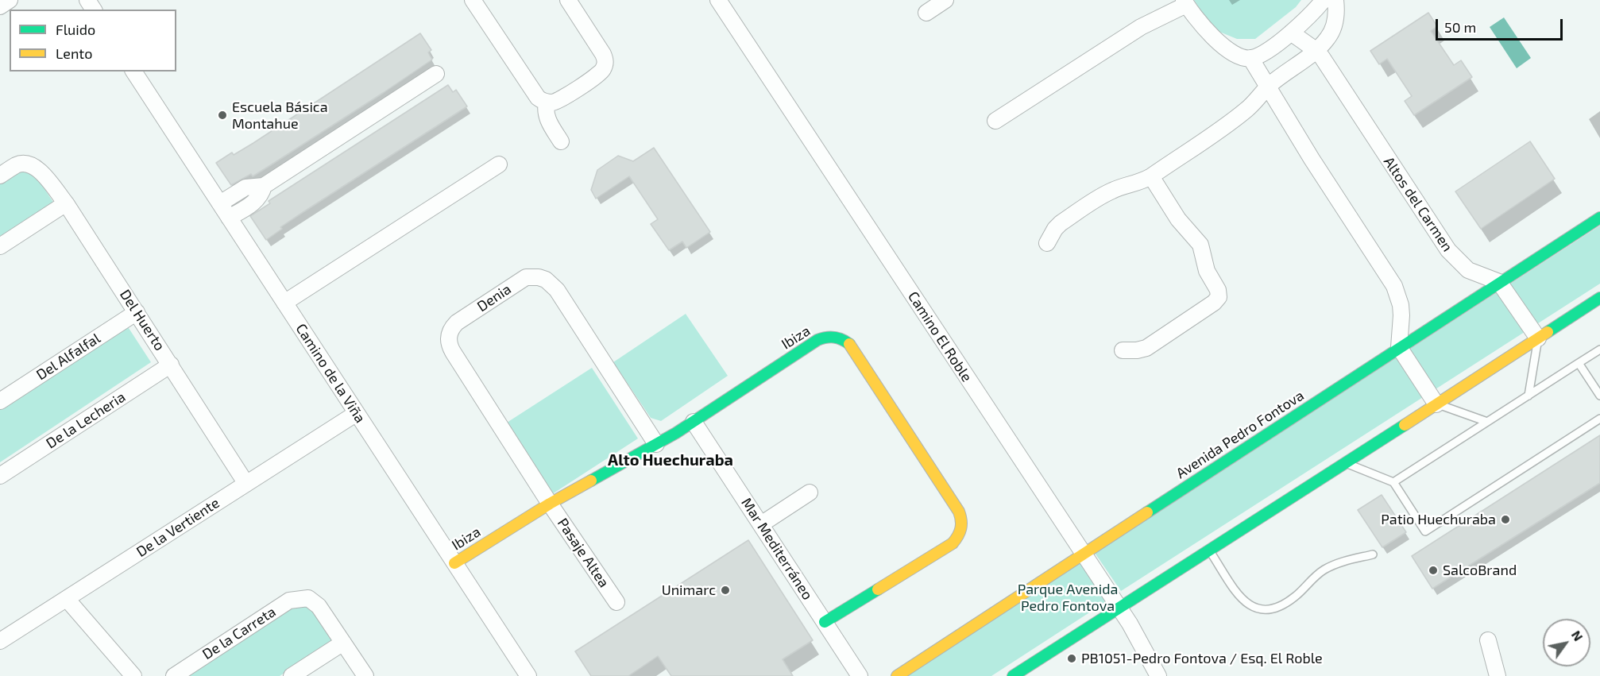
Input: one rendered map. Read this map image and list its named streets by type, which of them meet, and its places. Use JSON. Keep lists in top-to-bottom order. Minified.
{"streets":{"street":["Altos del Carmen","Denia","Del Huerto","Camino El Roble","Ibiza","Del Alfalfal","Camino de la Viña","De la Lecheria","Avenida Pedro Fontova","De la Vertiente","Mar Mediterráneo","Pasaje Altea","De la Carreta"]},"crossings":[["Altos del Carmen","Avenida Pedro Fontova"],["Denia","Ibiza"],["Denia","Pasaje Altea"],["Del Huerto","Del Alfalfal"],["Del Huerto","De la Lecheria"],["Del Huerto","De la Vertiente"],["Camino El Roble","Avenida Pedro Fontova"],["Ibiza","Camino de la Viña"],["Ibiza","Mar Mediterráneo"],["Ibiza","Pasaje Altea"],["Camino de la Viña","De la Vertiente"]],"districts":["Alto Huechuraba"],"parks":["Parque Avenida Pedro Fontova"],"places":["Escuela Básica Montahue","Patio Huechuraba","SalcoBrand","Unimarc","PB1051-Pedro Fontova / Esq. El Roble"],"legend":["Fluido","Lento"],"scale_bar":"50 m","north":"top right"}
